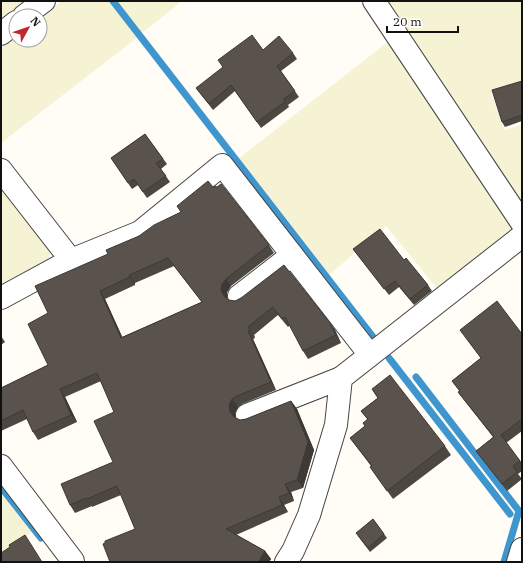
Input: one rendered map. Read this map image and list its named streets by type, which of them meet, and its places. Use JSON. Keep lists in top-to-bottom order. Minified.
{"scale_bar":"20 m","north":"top right"}
